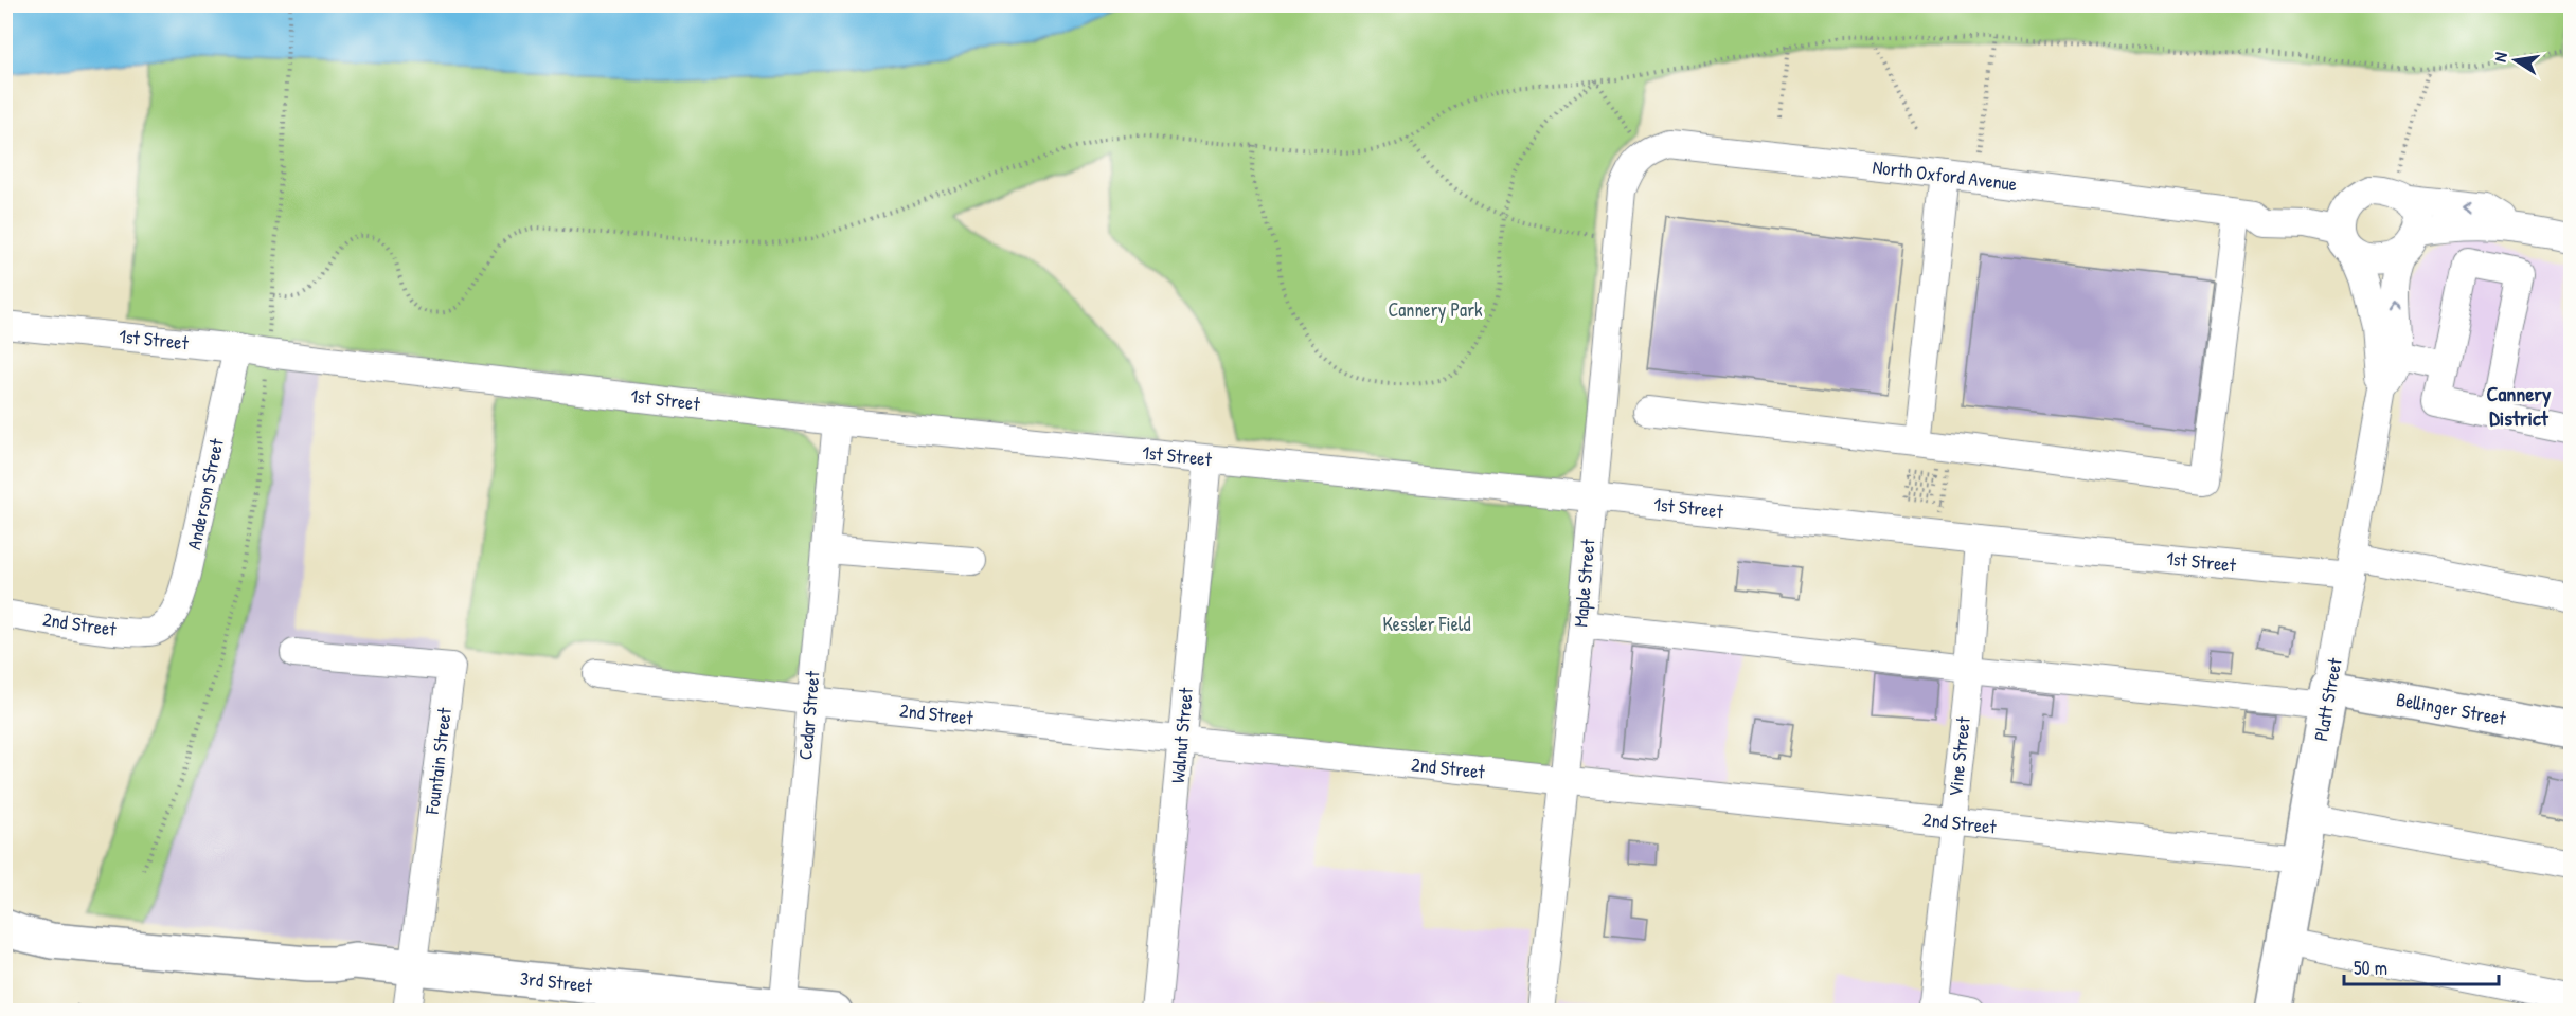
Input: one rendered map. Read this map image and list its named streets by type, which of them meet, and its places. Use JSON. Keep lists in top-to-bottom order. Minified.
{"streets":{"main road":["Platt Street","Bellinger Street","3rd Street"],"street":["North Oxford Avenue","1st Street","Anderson Street","Maple Street","2nd Street","Cedar Street","Walnut Street","Vine Street","Fountain Street"]},"crossings":[["North Oxford Avenue","Maple Street"],["North Oxford Avenue","Platt Street"],["1st Street","Anderson Street"],["1st Street","Maple Street"],["1st Street","Platt Street"],["1st Street","Cedar Street"],["1st Street","Walnut Street"],["1st Street","Vine Street"],["Anderson Street","2nd Street"],["Maple Street","2nd Street"],["2nd Street","Platt Street"],["2nd Street","Cedar Street"],["2nd Street","Walnut Street"],["2nd Street","Vine Street"],["Platt Street","Bellinger Street"],["Cedar Street","3rd Street"],["Fountain Street","3rd Street"]],"districts":["Cannery District"],"parks":["Cannery Park","Kessler Field"],"scale_bar":"50 m","north":"left"}
